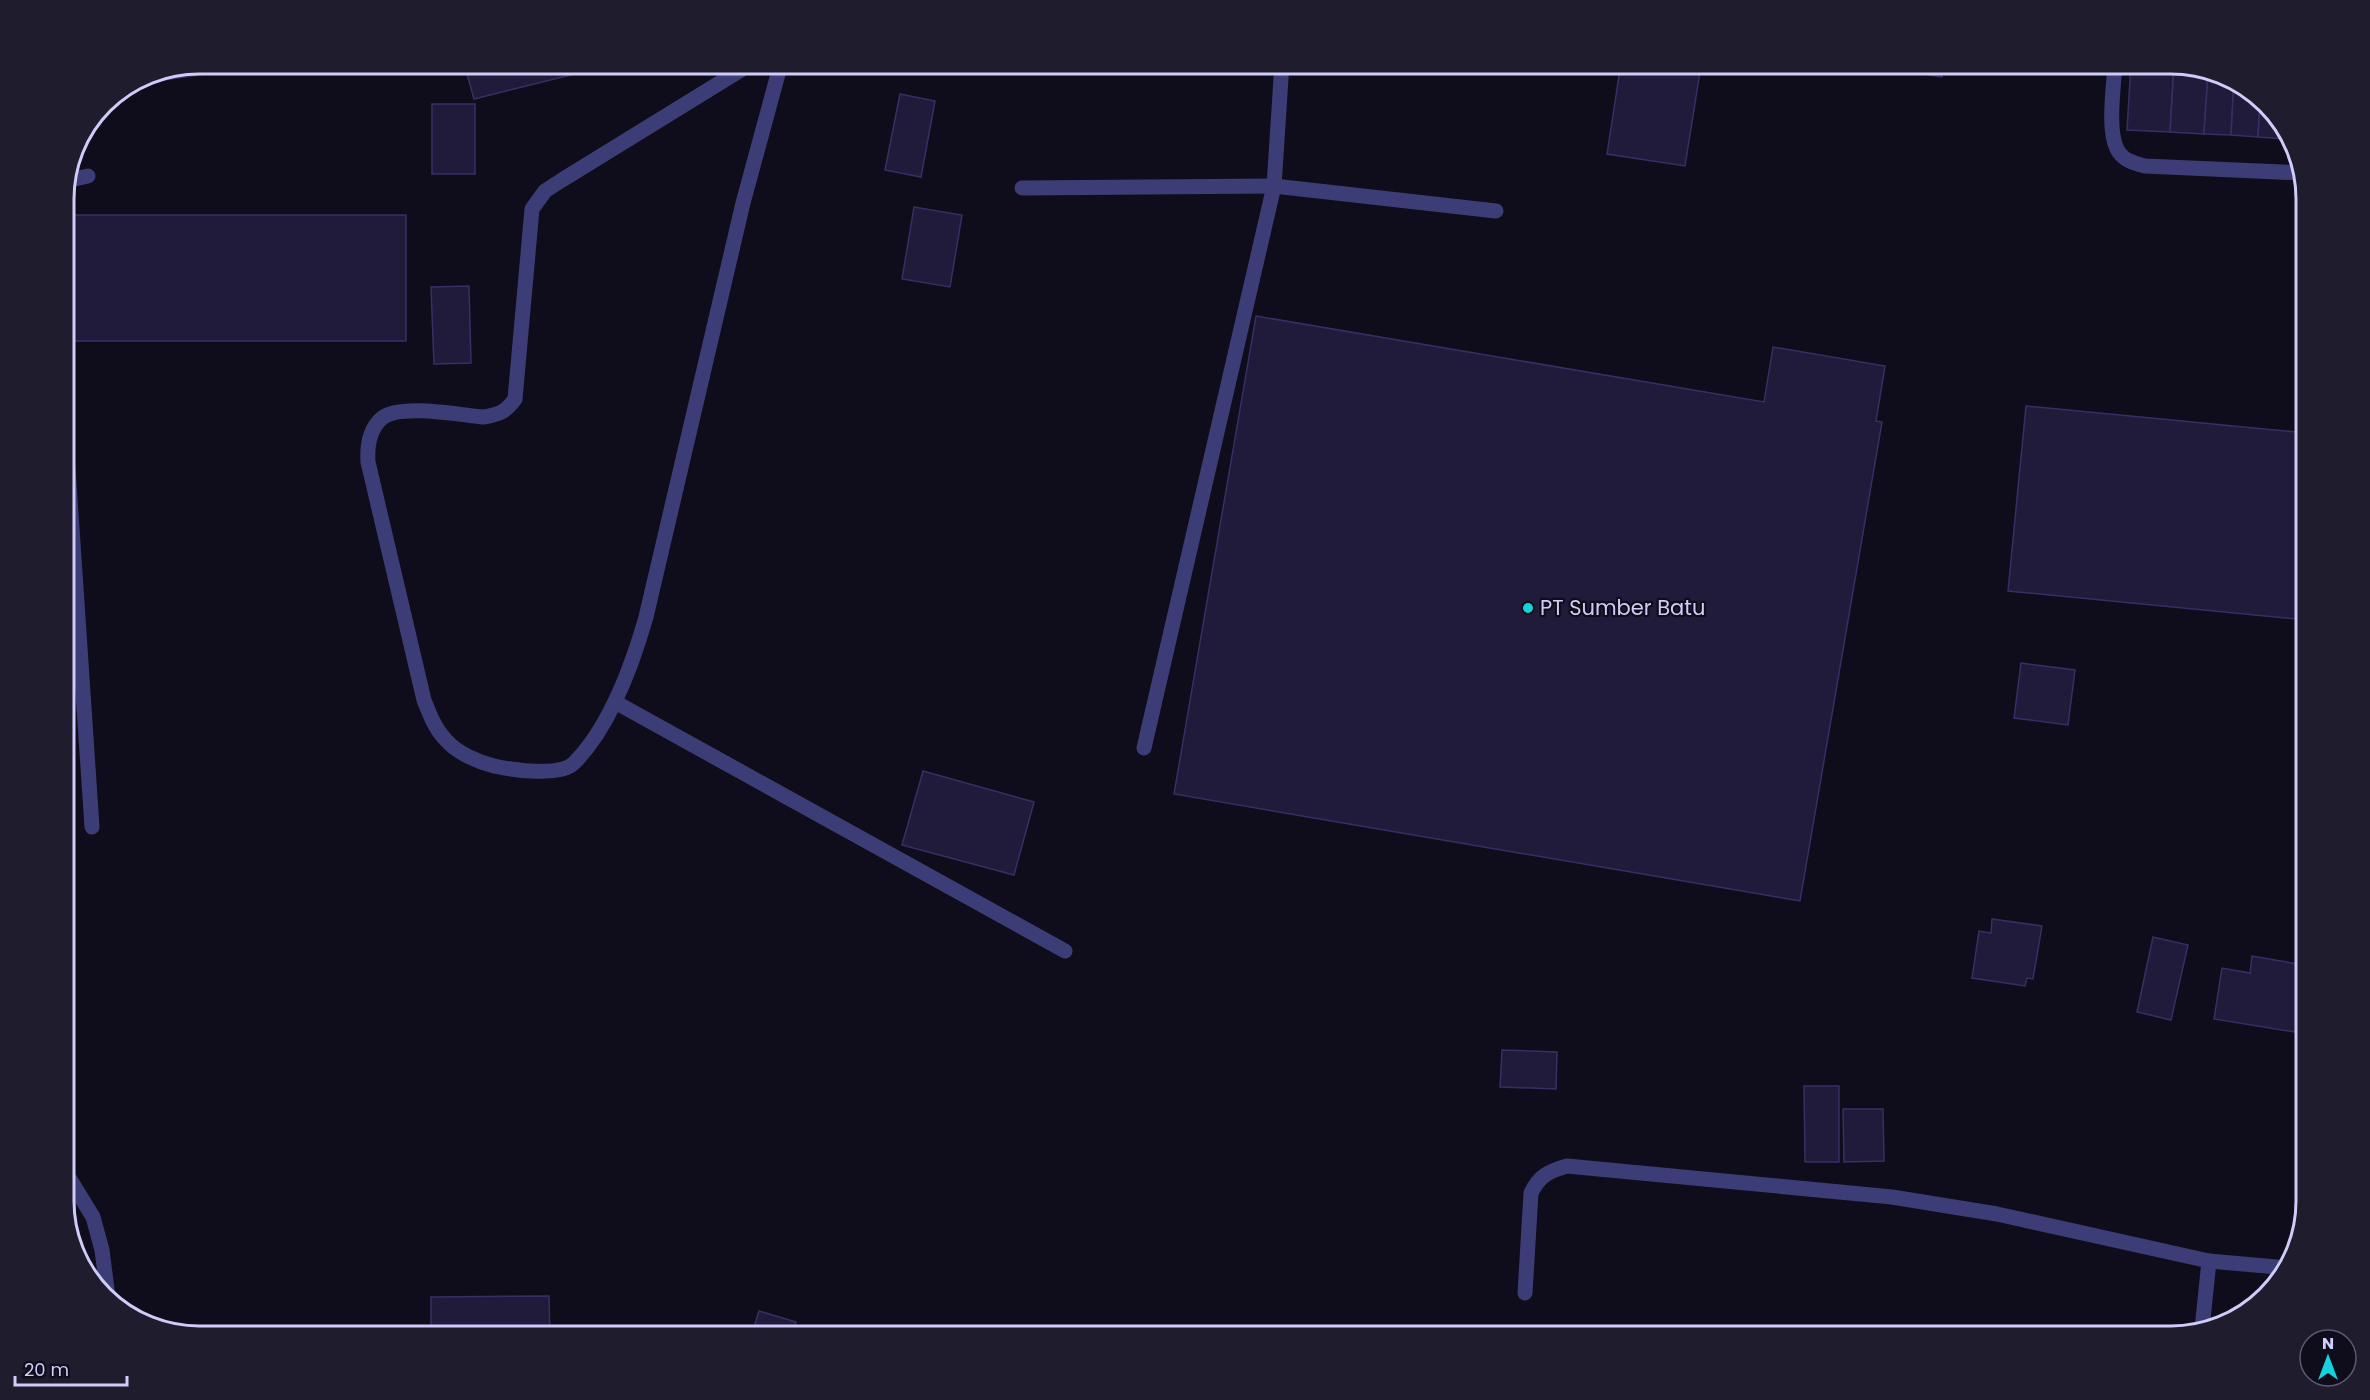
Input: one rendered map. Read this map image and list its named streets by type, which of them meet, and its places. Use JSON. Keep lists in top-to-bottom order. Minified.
{"places":["PT Sumber Batu"],"scale_bar":"20 m","north":"top"}
